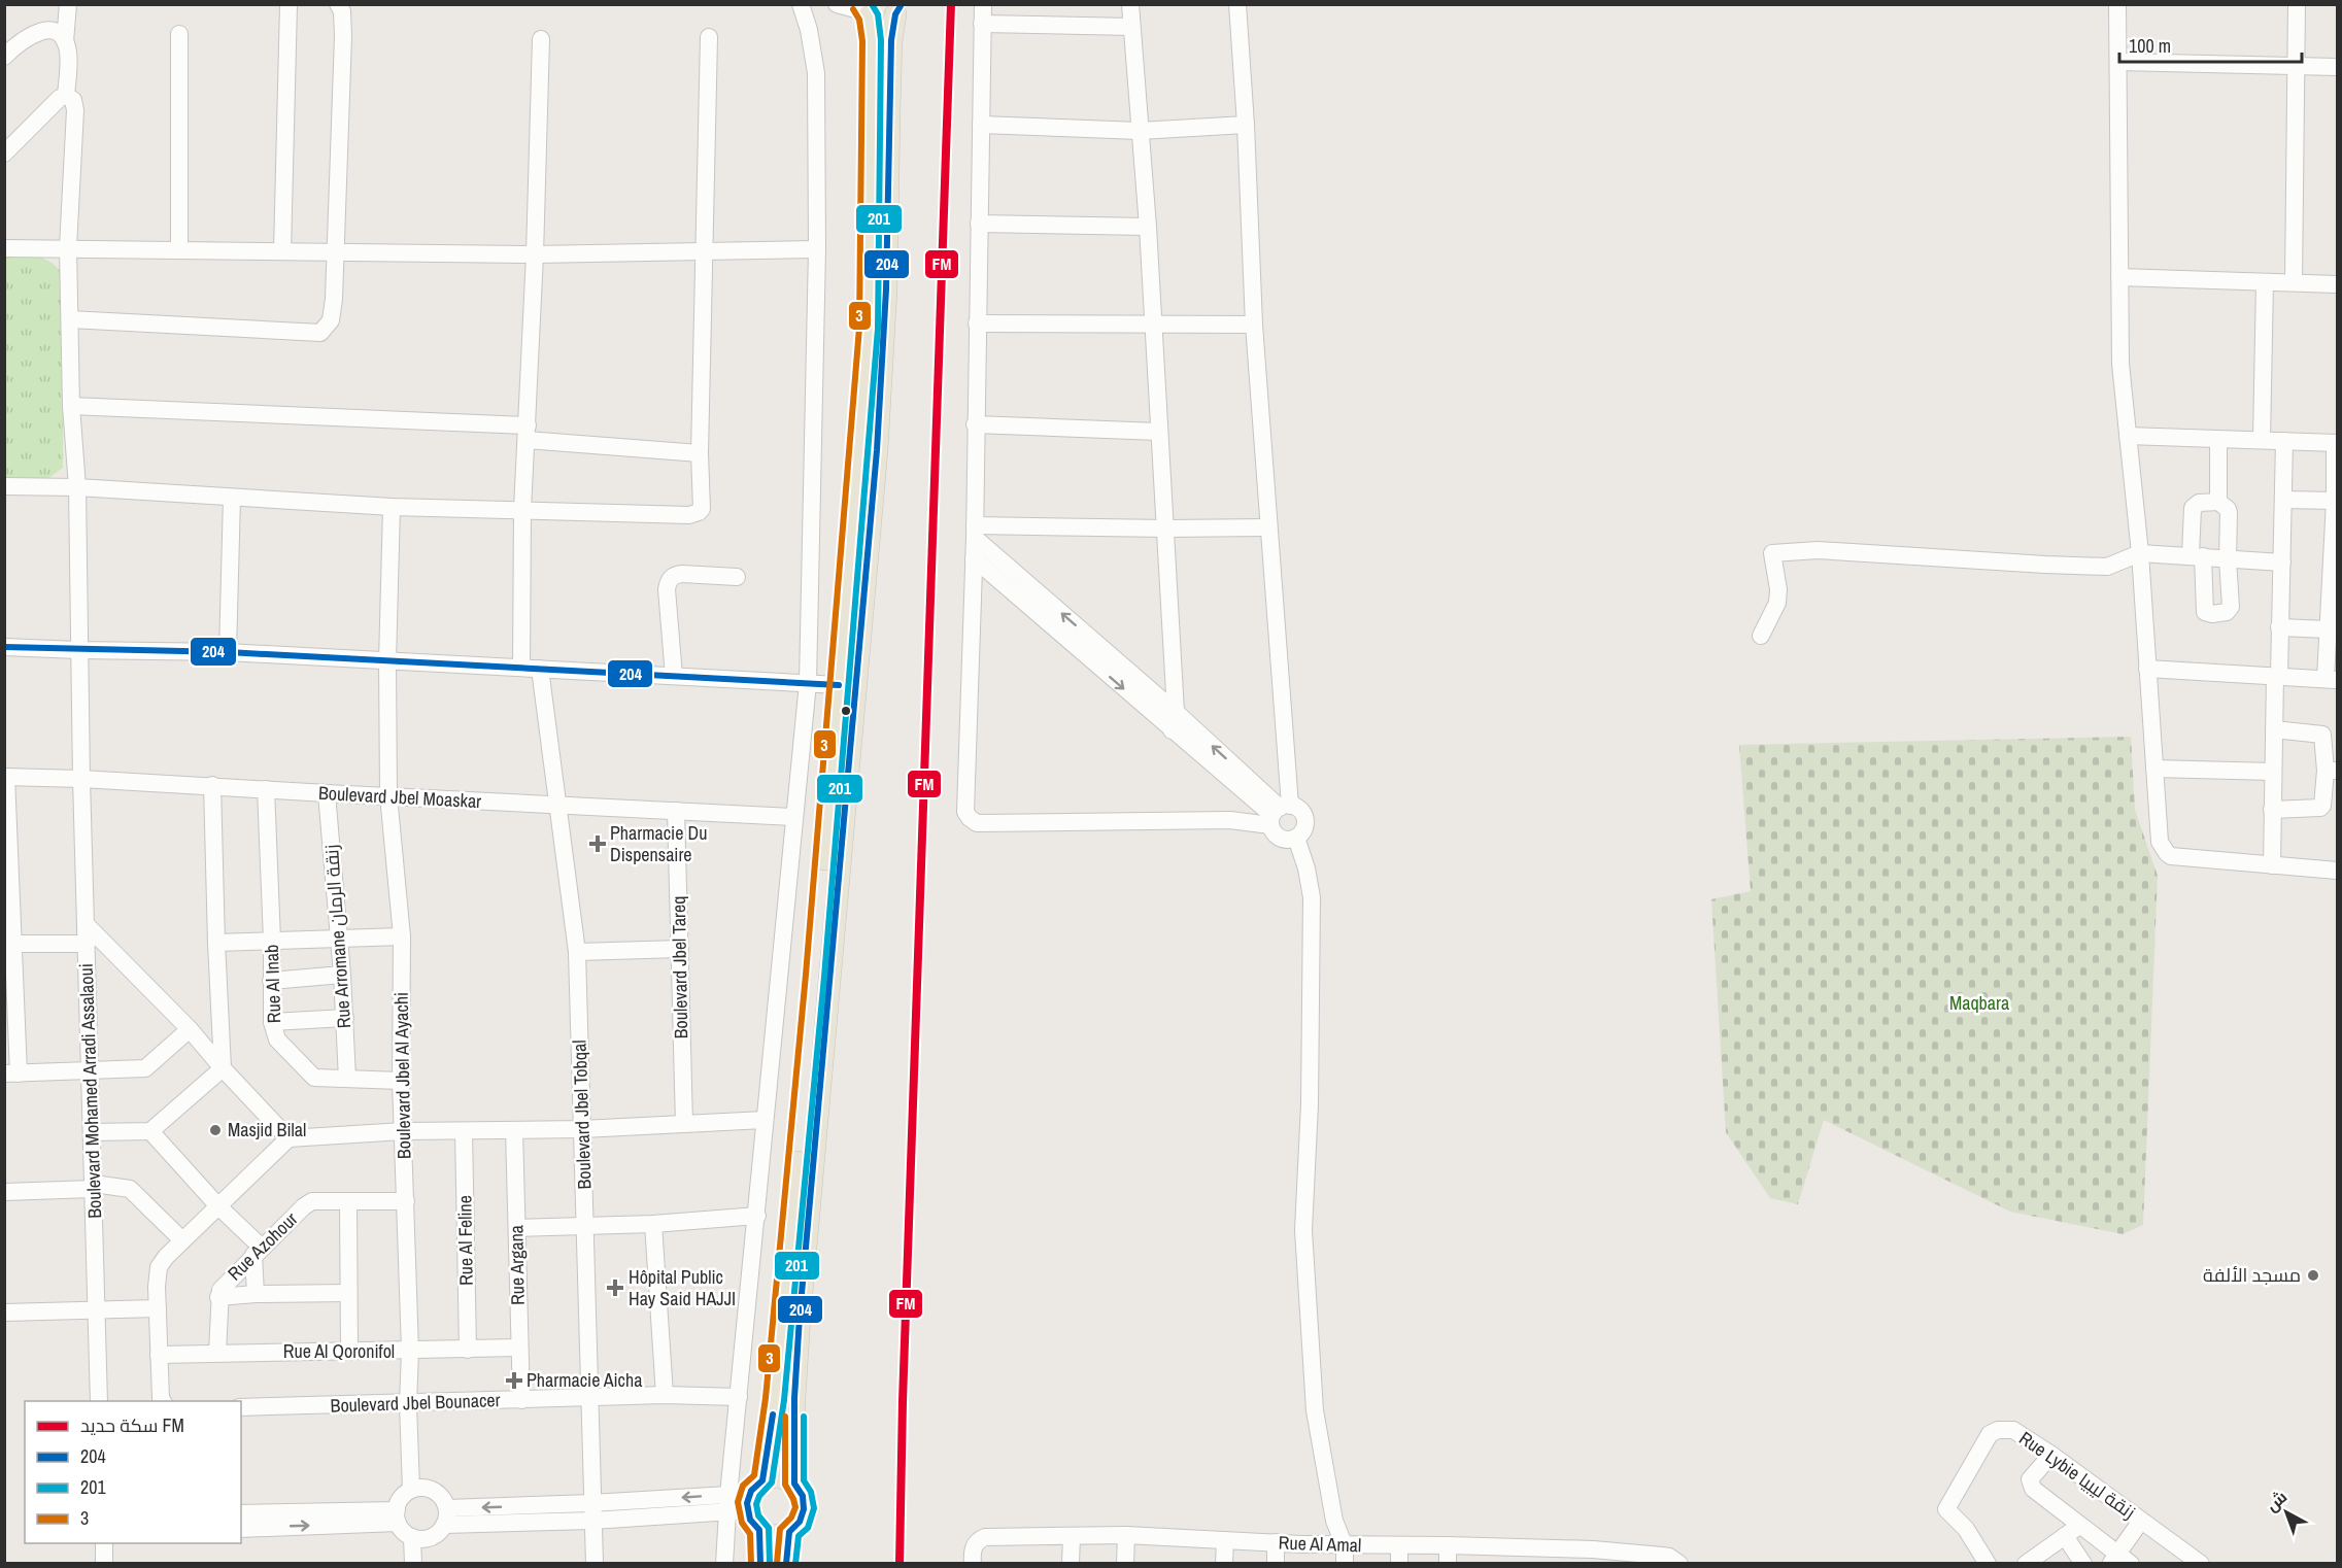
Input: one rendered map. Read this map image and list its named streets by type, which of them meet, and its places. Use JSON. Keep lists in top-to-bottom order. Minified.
{"streets":{"street":["Boulevard Jbel Moaskar","Rue Arromane زنقة الرمان","Boulevard Jbel Tareq","Rue Al Inab","Boulevard Jbel Al Ayachi","Boulevard Mohamed Arradi Assalaoui","Boulevard Jbel Tobqal","Rue Al Feline","Rue Azohour","Rue Argana","Rue Al Qoronifol","Boulevard Jbel Bounacer","Rue Lybie زنقة ليبيا","Rue Al Amal"]},"crossings":[["Boulevard Jbel Moaskar","Rue Arromane زنقة الرمان"],["Boulevard Jbel Moaskar","Boulevard Jbel Tareq"],["Boulevard Jbel Moaskar","Rue Al Inab"],["Boulevard Jbel Moaskar","Boulevard Jbel Al Ayachi"],["Boulevard Jbel Moaskar","Boulevard Mohamed Arradi Assalaoui"],["Boulevard Jbel Moaskar","Boulevard Jbel Tobqal"],["Rue Arromane زنقة الرمان","Rue Al Inab"],["Rue Al Inab","Boulevard Jbel Al Ayachi"],["Boulevard Jbel Al Ayachi","Rue Azohour"],["Boulevard Jbel Al Ayachi","Rue Al Qoronifol"],["Boulevard Jbel Al Ayachi","Boulevard Jbel Bounacer"],["Boulevard Jbel Tobqal","Boulevard Jbel Bounacer"],["Rue Al Feline","Rue Al Qoronifol"],["Rue Azohour","Rue Al Qoronifol"],["Rue Argana","Rue Al Qoronifol"],["Rue Argana","Boulevard Jbel Bounacer"]],"parks":["Maqbara"],"places":{"health":["Pharmacie Du Dispensaire","Hôpital Public Hay Said HAJJI","Pharmacie Aicha"],"other":["Masjid Bilal","مسجد الألفة"]},"lines":["rail line FM","transit line 204","transit line 201","transit line 3"],"legend":["سكة حديد FM","204","201","3"],"scale_bar":"100 m","north":"top left"}
